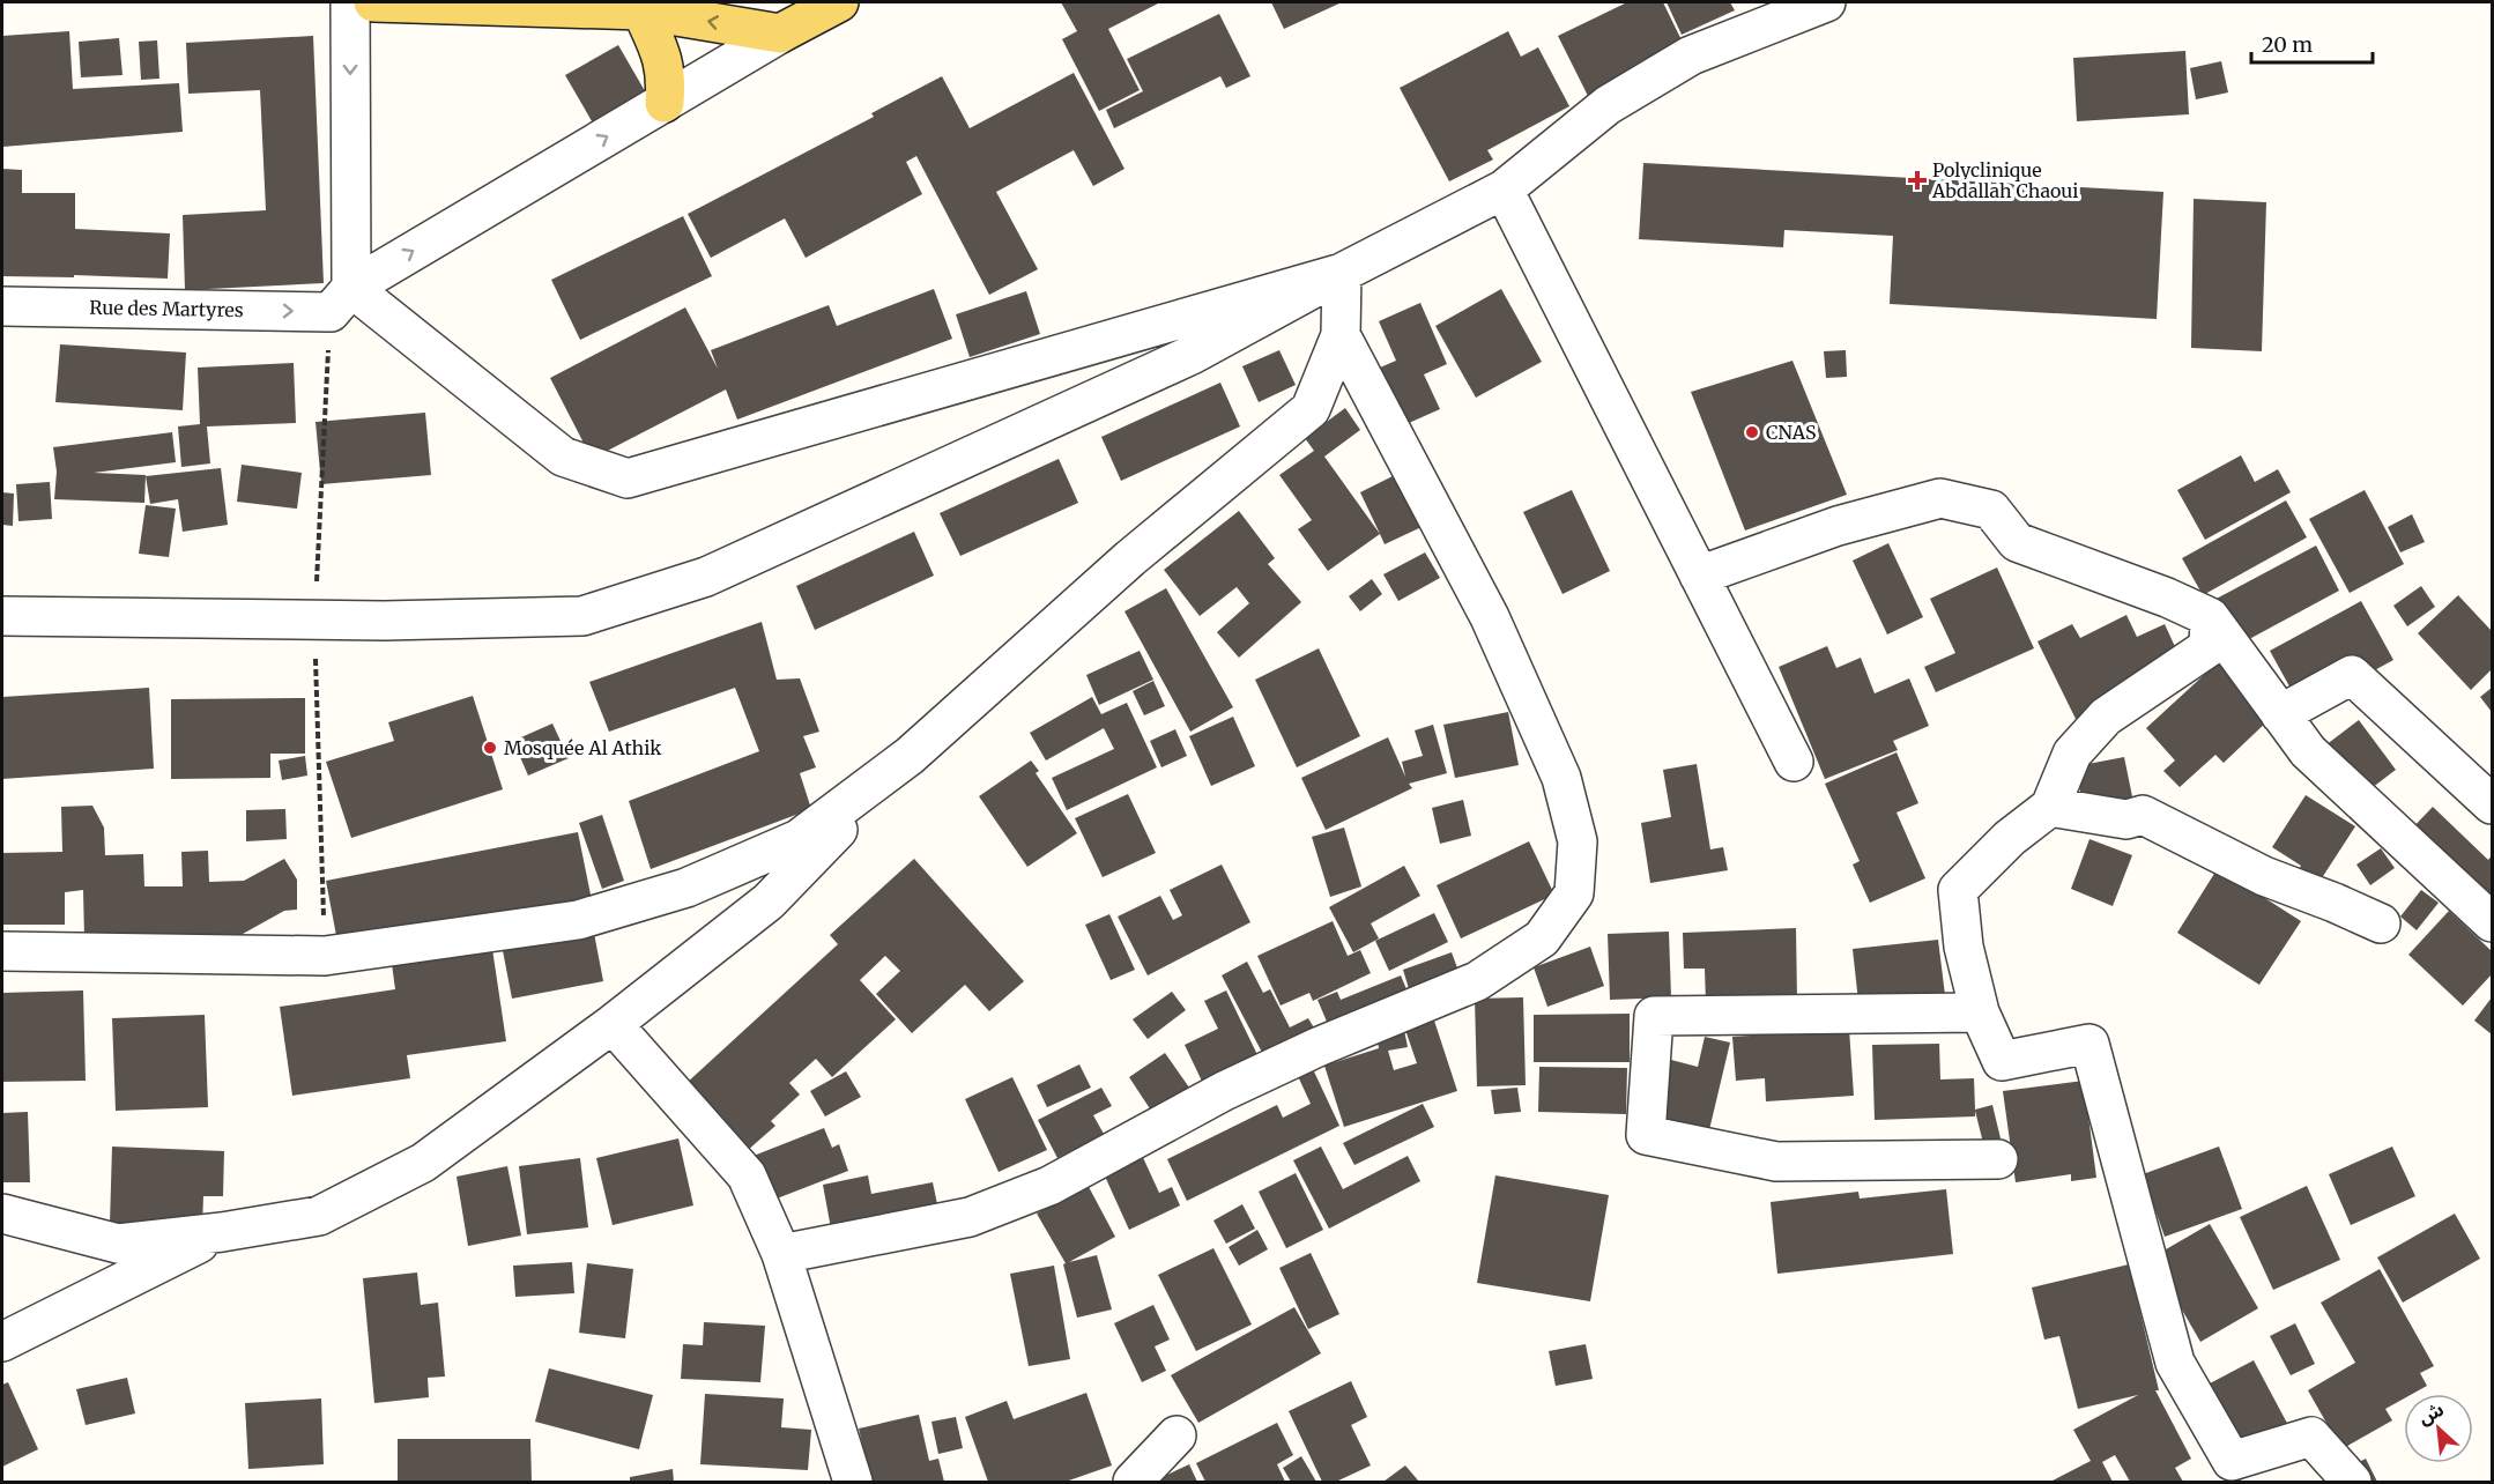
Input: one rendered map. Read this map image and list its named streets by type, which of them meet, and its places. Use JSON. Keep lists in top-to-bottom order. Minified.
{"streets":{"street":["Rue des Martyres"]},"places":{"health":["Polyclinique Abdallah Chaoui"],"other":["CNAS","Mosquée Al Athik"]},"scale_bar":"20 m","north":"top left"}
